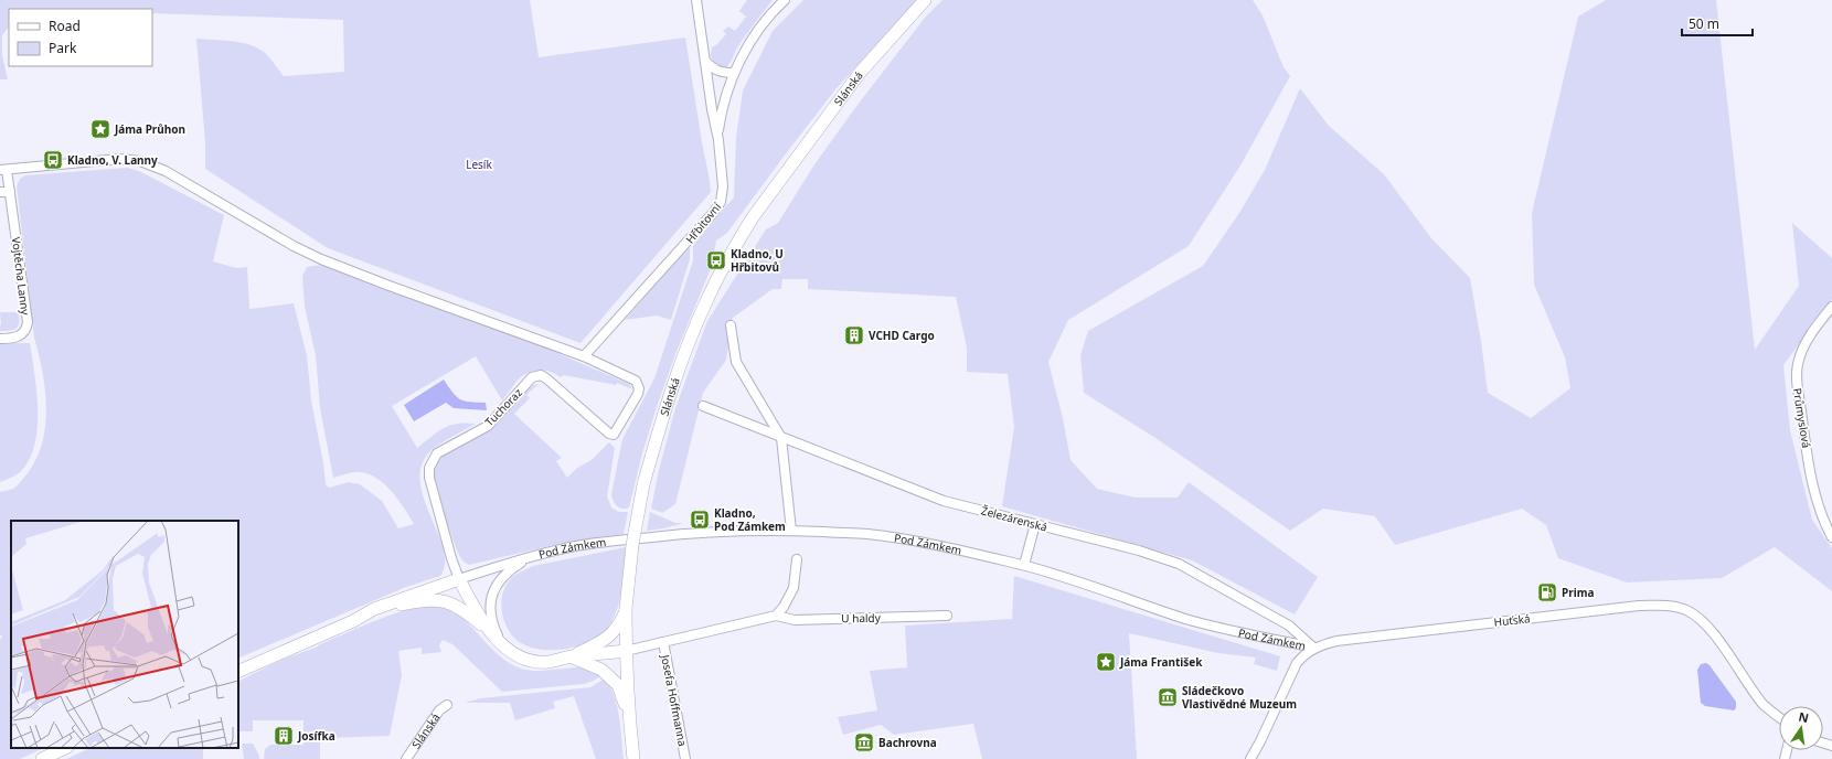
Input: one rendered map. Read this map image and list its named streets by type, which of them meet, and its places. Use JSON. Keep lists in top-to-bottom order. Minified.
{"streets":{"main road":["Slánská","Pod Zámkem"],"street":["Hřbitovní","Vojtěcha Lanny","Tuchoraz","Průmyslová","Železárenská","U haldy","Huťská","Josefa Hoffmanna"]},"crossings":[["Hřbitovní","Tuchoraz"],["Tuchoraz","Pod Zámkem"],["Železárenská","Pod Zámkem"],["Železárenská","Huťská"],["Pod Zámkem","Huťská"]],"parks":["Lesík"],"places":{"place":["Jáma Průhon","Jáma František"],"bus stop":["Kladno, V. Lanny","Kladno, U Hřbitovů","Kladno, Pod Zámkem"],"building":["VCHD Cargo","Josífka"],"fuel station":["Prima"],"museum":["Sládečkovo Vlastivědné Muzeum","Bachrovna"]},"legend":["Road","Park"],"scale_bar":"50 m","north":"top"}
